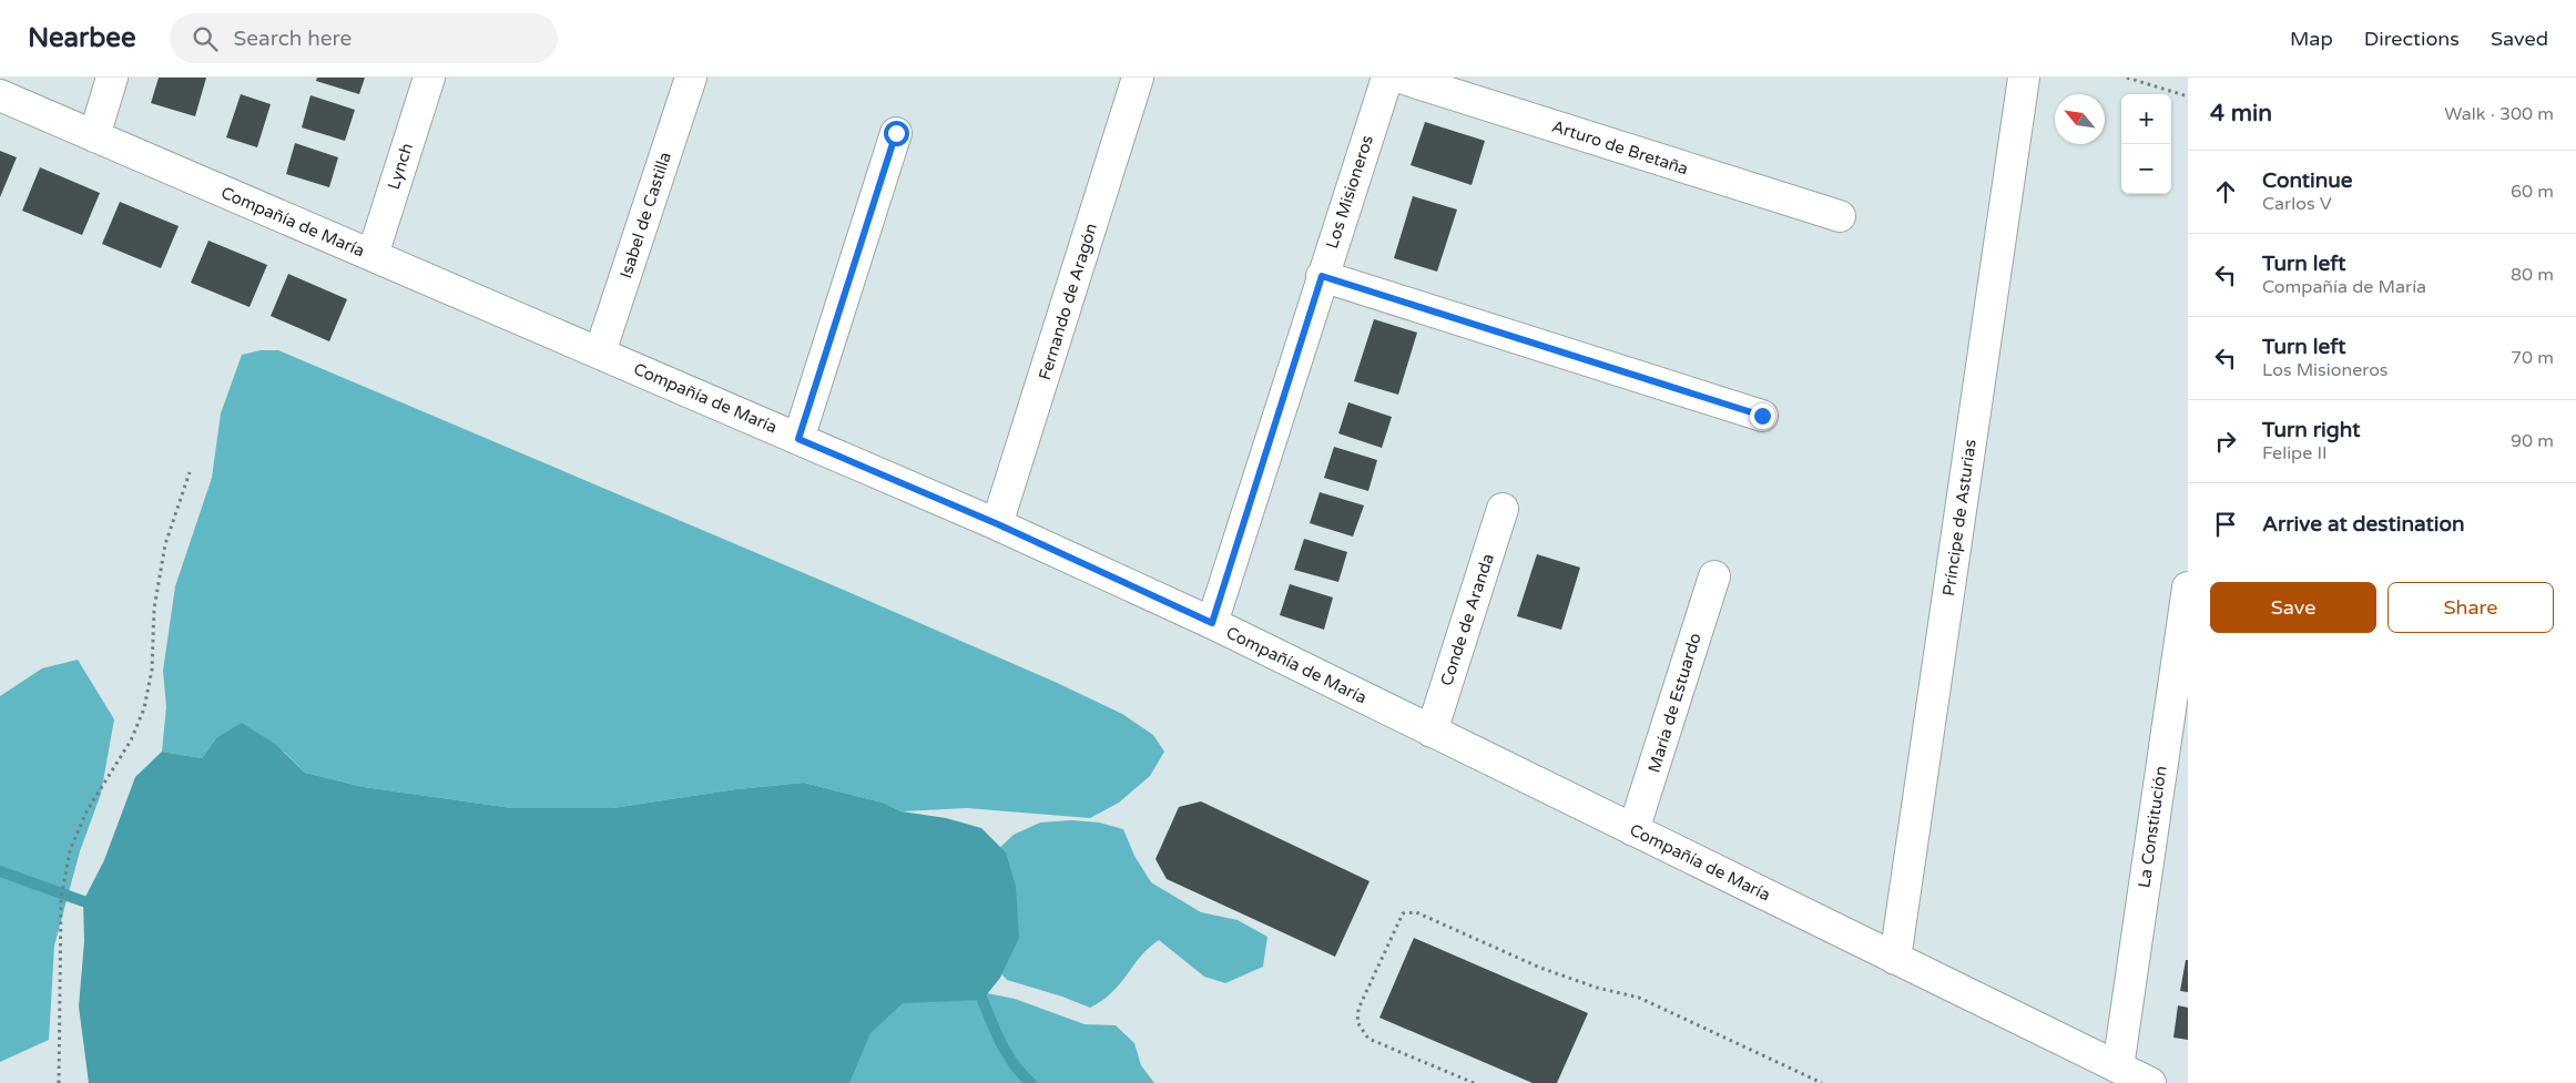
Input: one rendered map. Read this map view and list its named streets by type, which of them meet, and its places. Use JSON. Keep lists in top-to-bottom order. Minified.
{"streets":{"street":["Arturo de Bretaña","Lynch","Los Misioneros","Isabel de Castilla","Compañía de María","Fernando de Aragón","Príncipe de Asturias","Conde de Aranda","María de Estuardo","La Constitución"]},"crossings":[["Lynch","Compañía de María"],["Los Misioneros","Compañía de María"],["Isabel de Castilla","Compañía de María"],["Compañía de María","Fernando de Aragón"],["Compañía de María","Príncipe de Asturias"],["Compañía de María","Conde de Aranda"],["Compañía de María","María de Estuardo"],["Compañía de María","La Constitución"]],"north":"top left","page":{"header":"Nearbee","search":"Search here","nav":["Map","Directions","Saved"],"heading":["4 min","Walk · 300 m"],"map_buttons":["+","−"],"list":[["Continue","Carlos V","60 m"],["Turn left","Compañía de María","80 m"],["Turn left","Los Misioneros","70 m"],["Turn right","Felipe II","90 m"],"Arrive at destination"],"buttons":["Save","Share"]}}
